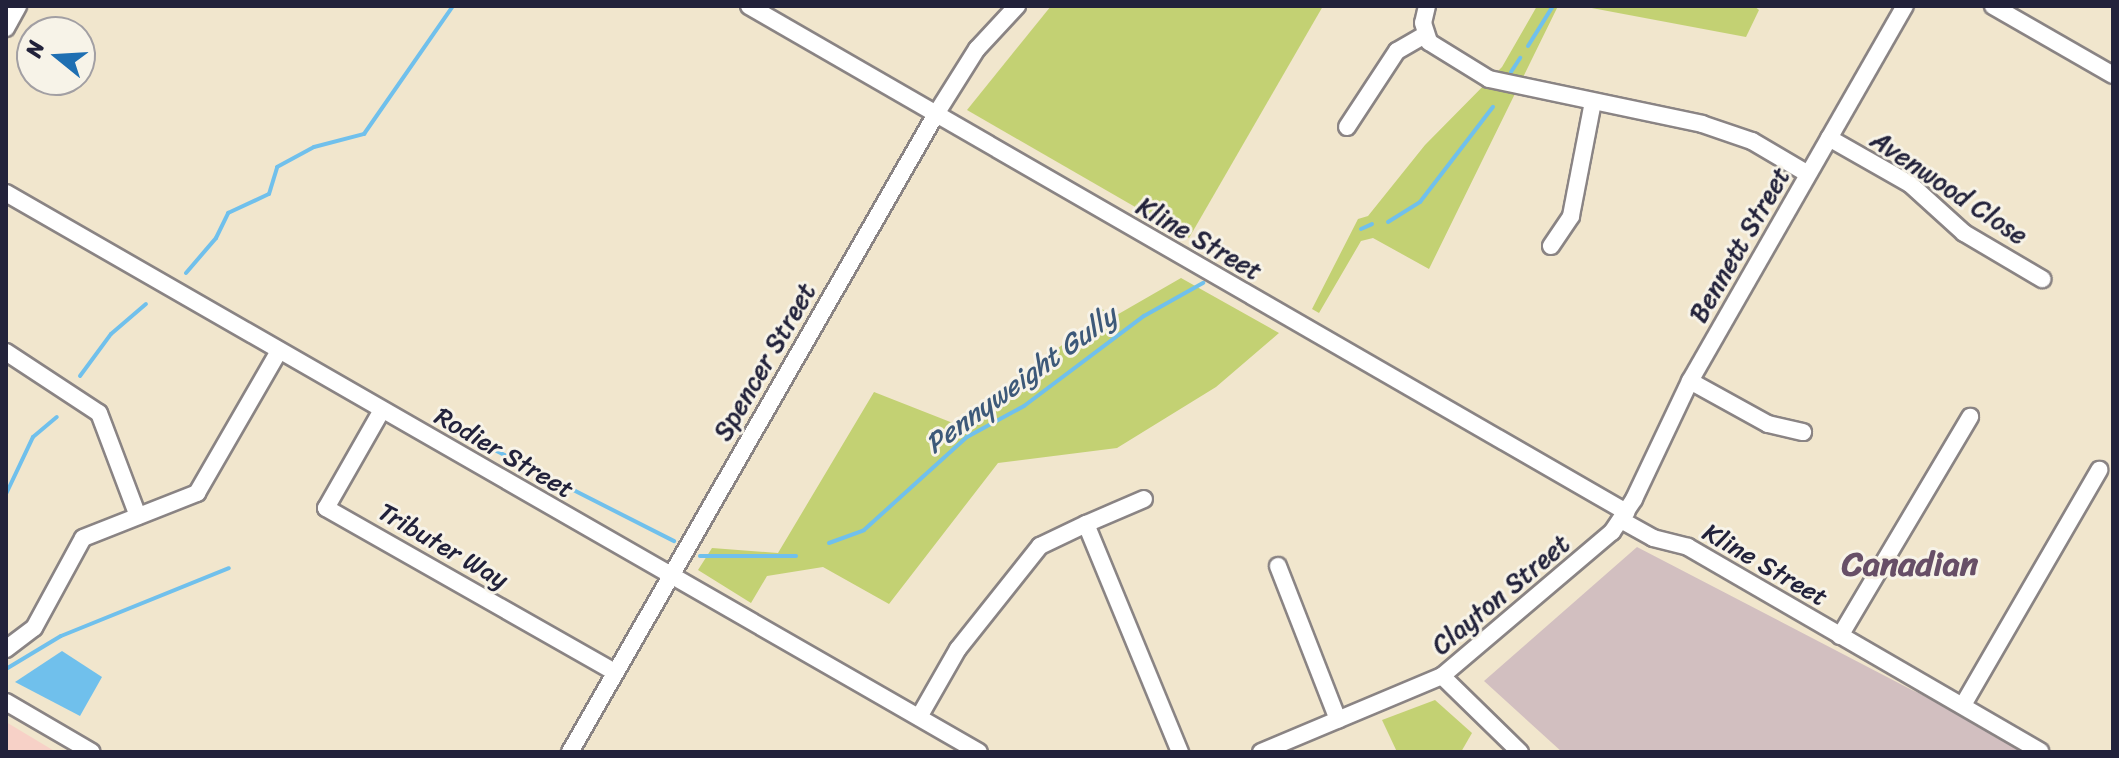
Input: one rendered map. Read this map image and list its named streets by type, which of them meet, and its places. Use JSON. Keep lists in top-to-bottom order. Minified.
{"streets":{"street":["Avenwood Close","Kline Street","Bennett Street","Spencer Street","Rodier Street","Tributer Way","Clayton Street"]},"crossings":[["Avenwood Close","Bennett Street"],["Kline Street","Bennett Street"],["Kline Street","Spencer Street"],["Kline Street","Clayton Street"],["Bennett Street","Clayton Street"],["Spencer Street","Rodier Street"],["Spencer Street","Tributer Way"],["Rodier Street","Tributer Way"]],"districts":["Canadian"],"water":["Pennyweight Gully"],"north":"left"}
